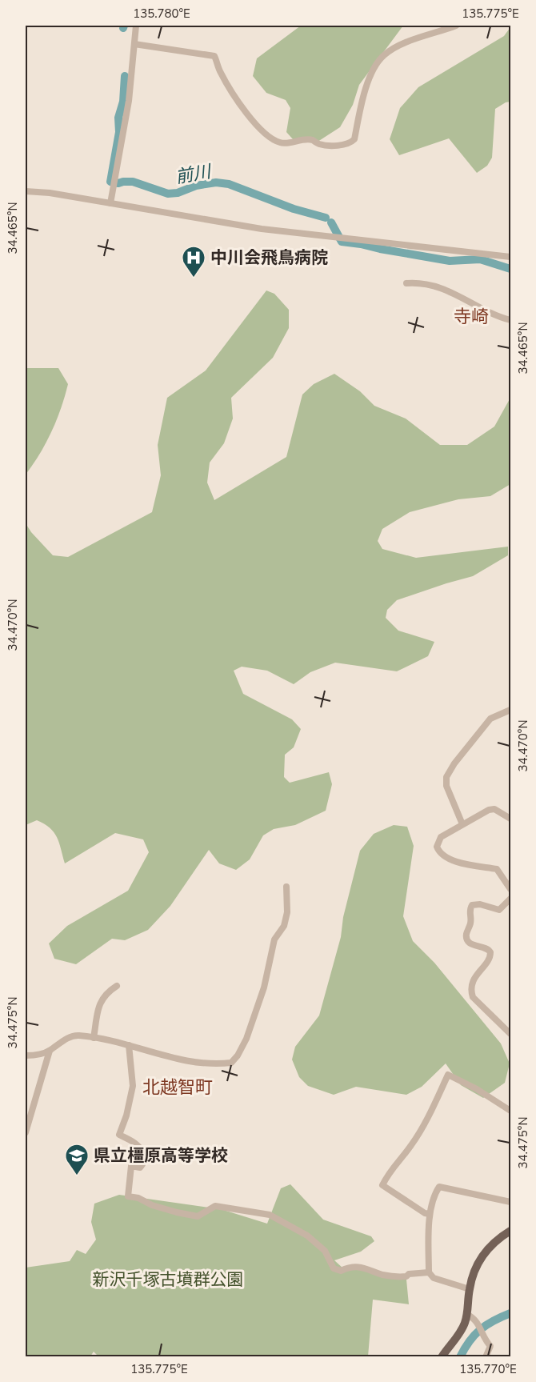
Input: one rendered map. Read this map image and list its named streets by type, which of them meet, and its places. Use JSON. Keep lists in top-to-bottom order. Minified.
{"districts":["寺崎","北越智町"],"water":["前川"],"parks":["新沢千塚古墳群公園"],"places":{"hospital":["中川会飛鳥病院"],"school or university":["県立橿原高等学校"]},"coordinates":["135.780°E","135.775°E","34.465°N","34.470°N","34.475°N","135.770°E"]}
